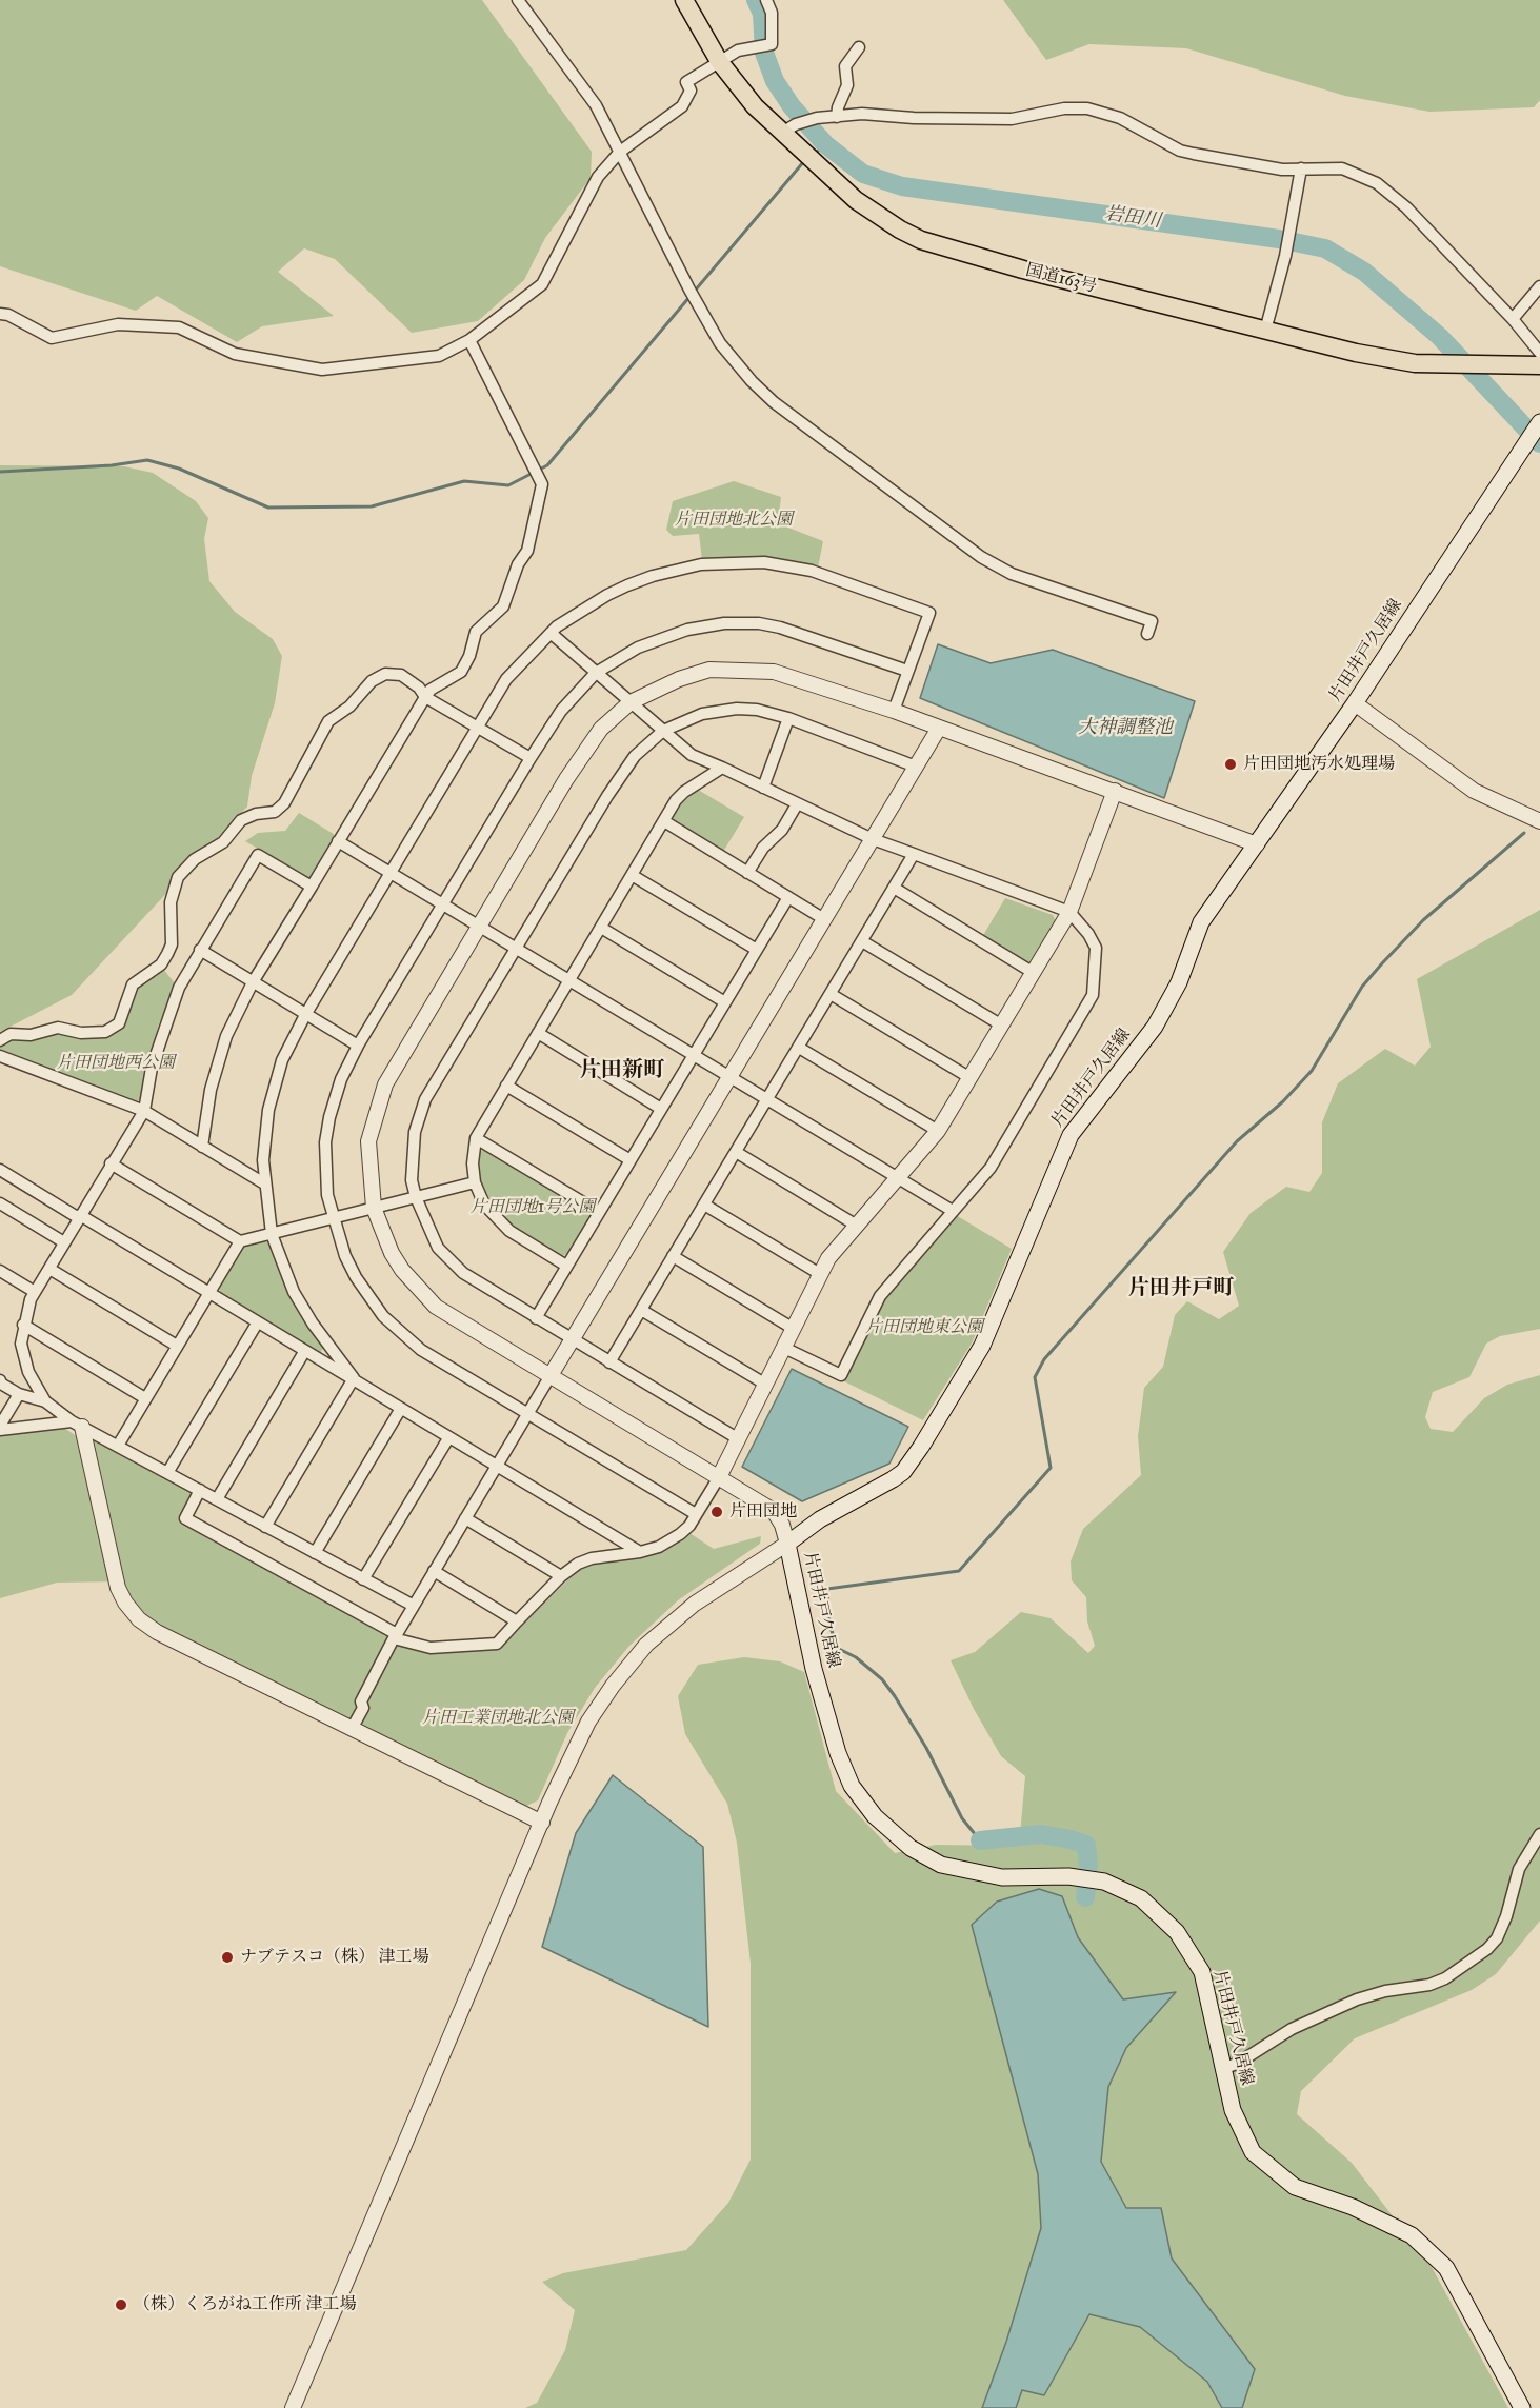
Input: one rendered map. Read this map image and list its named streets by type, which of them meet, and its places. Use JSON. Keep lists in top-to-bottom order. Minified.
{"streets":{"highway":["国道163号"],"main road":["片田井戸久居線"]},"districts":["片田新町","片田井戸町"],"water":["岩田川","大神調整池"],"parks":["片田団地北公園","片田団地西公園","片田団地1号公園","片田団地東公園","片田工業団地北公園"],"places":["片田団地汚水処理場","片田団地","ナブテスコ（株） 津工場","（株）くろがね工作所 津工場"]}
